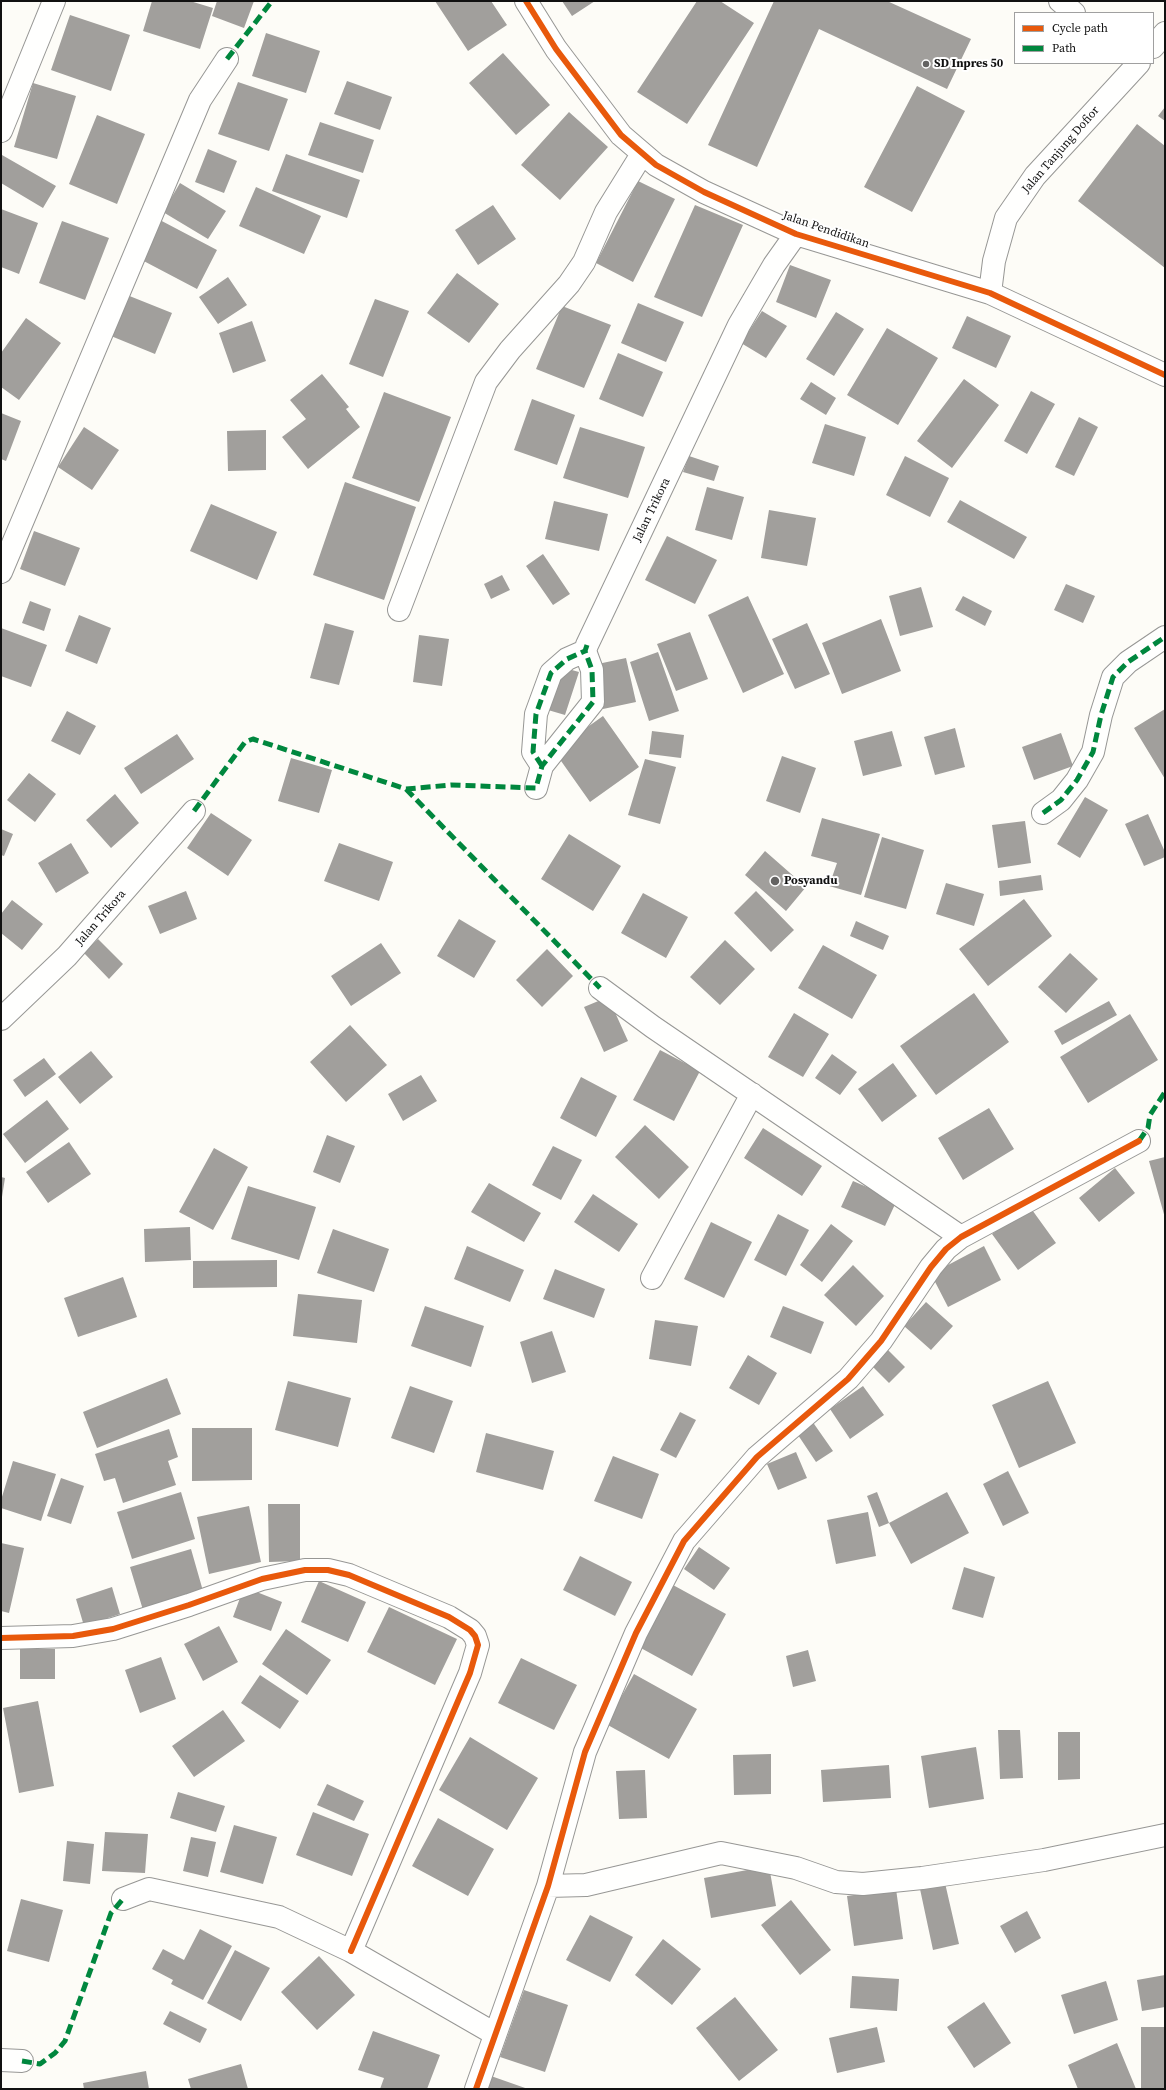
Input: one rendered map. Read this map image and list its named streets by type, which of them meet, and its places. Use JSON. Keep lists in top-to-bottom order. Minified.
{"streets":{"street":["Jalan Tanjung Dofior","Jalan Pendidikan","Jalan Trikora"]},"crossings":[["Jalan Tanjung Dofior","Jalan Pendidikan"],["Jalan Pendidikan","Jalan Trikora"]],"places":["SD Inpres 50","Posyandu"],"legend":["Cycle path","Path"]}
